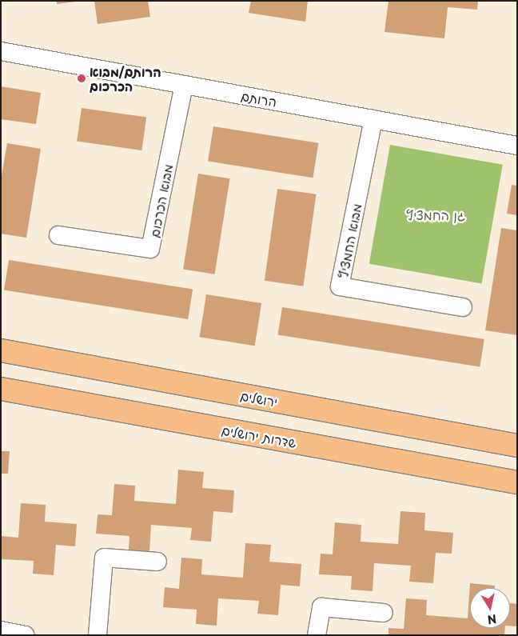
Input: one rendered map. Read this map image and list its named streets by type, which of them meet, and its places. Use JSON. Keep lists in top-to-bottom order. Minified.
{"streets":{"main road":["ירושלים","שדרות ירושלים"],"street":["הרותם","מבוא הכרכום","מבוא החמציץ"]},"crossings":[["הרותם","מבוא הכרכום"],["הרותם","מבוא החמציץ"]],"parks":["גן החמציץ"],"places":["הרותם/מבוא הכרכום"],"north":"bottom"}
